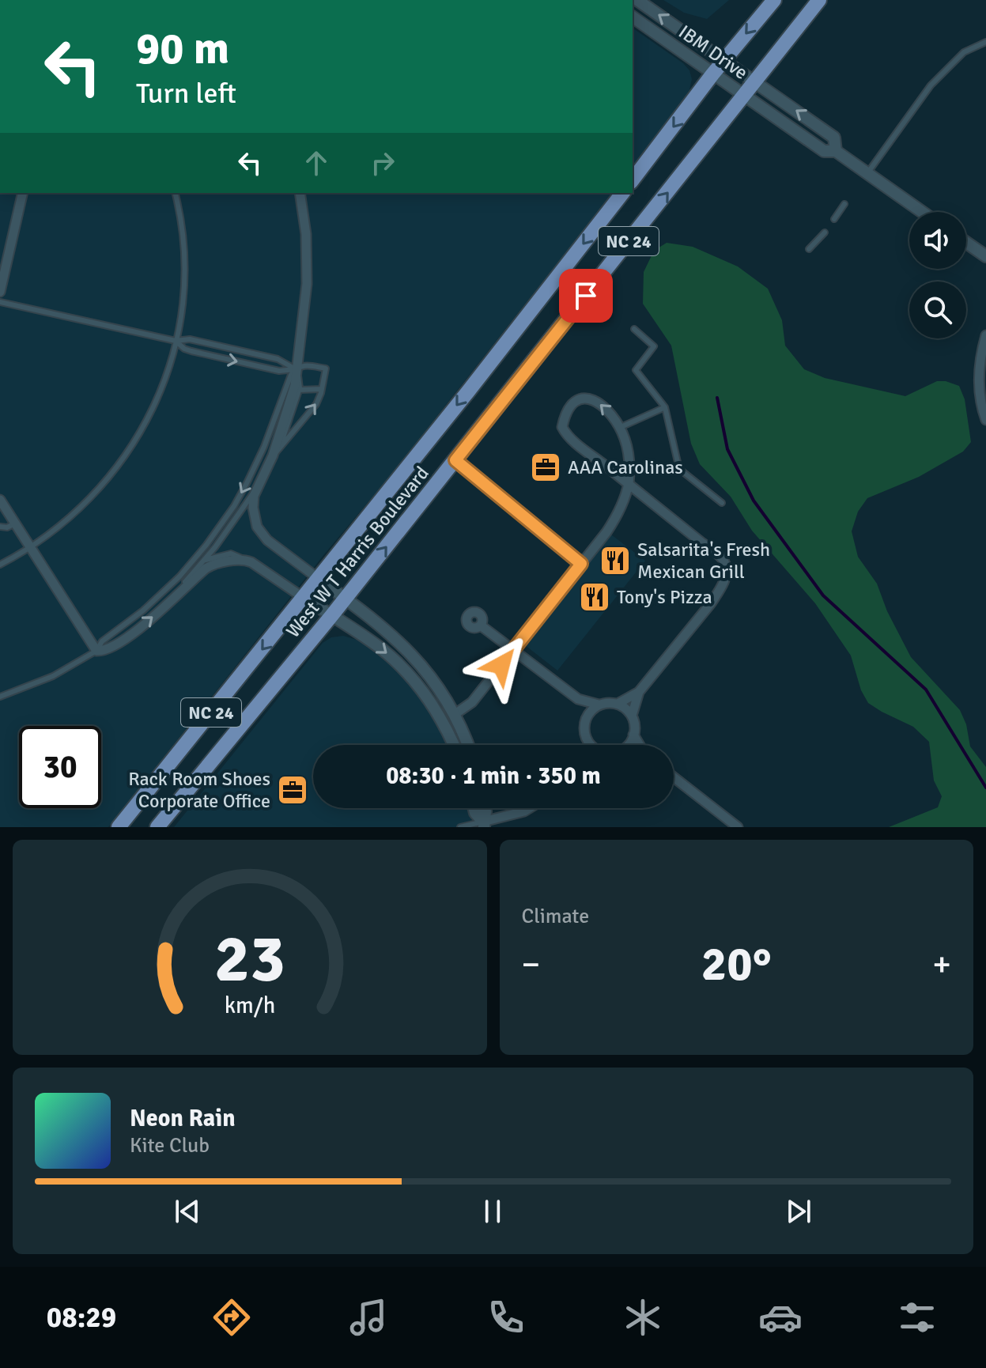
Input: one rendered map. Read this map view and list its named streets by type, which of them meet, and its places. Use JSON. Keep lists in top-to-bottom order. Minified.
{"streets":{"main road":["NC 24","West W T Harris Boulevard"],"street":["IBM Drive"]},"crossings":[["IBM Drive","West W T Harris Boulevard"]],"places":{"office":["AAA Carolinas","Rack Room Shoes Corporate Office"],"restaurant":["Salsarita's Fresh Mexican Grill","Tony's Pizza"]},"page":{"turn":["90 m","Turn left"],"limit":"30","trip":"08:30 · 1 min · 350 m","tile":"Climate","heat":["−","20°","+"],"song":["Neon Rain","Kite Club"],"tabs":"08:29","gauge":["23","km/h"]}}
